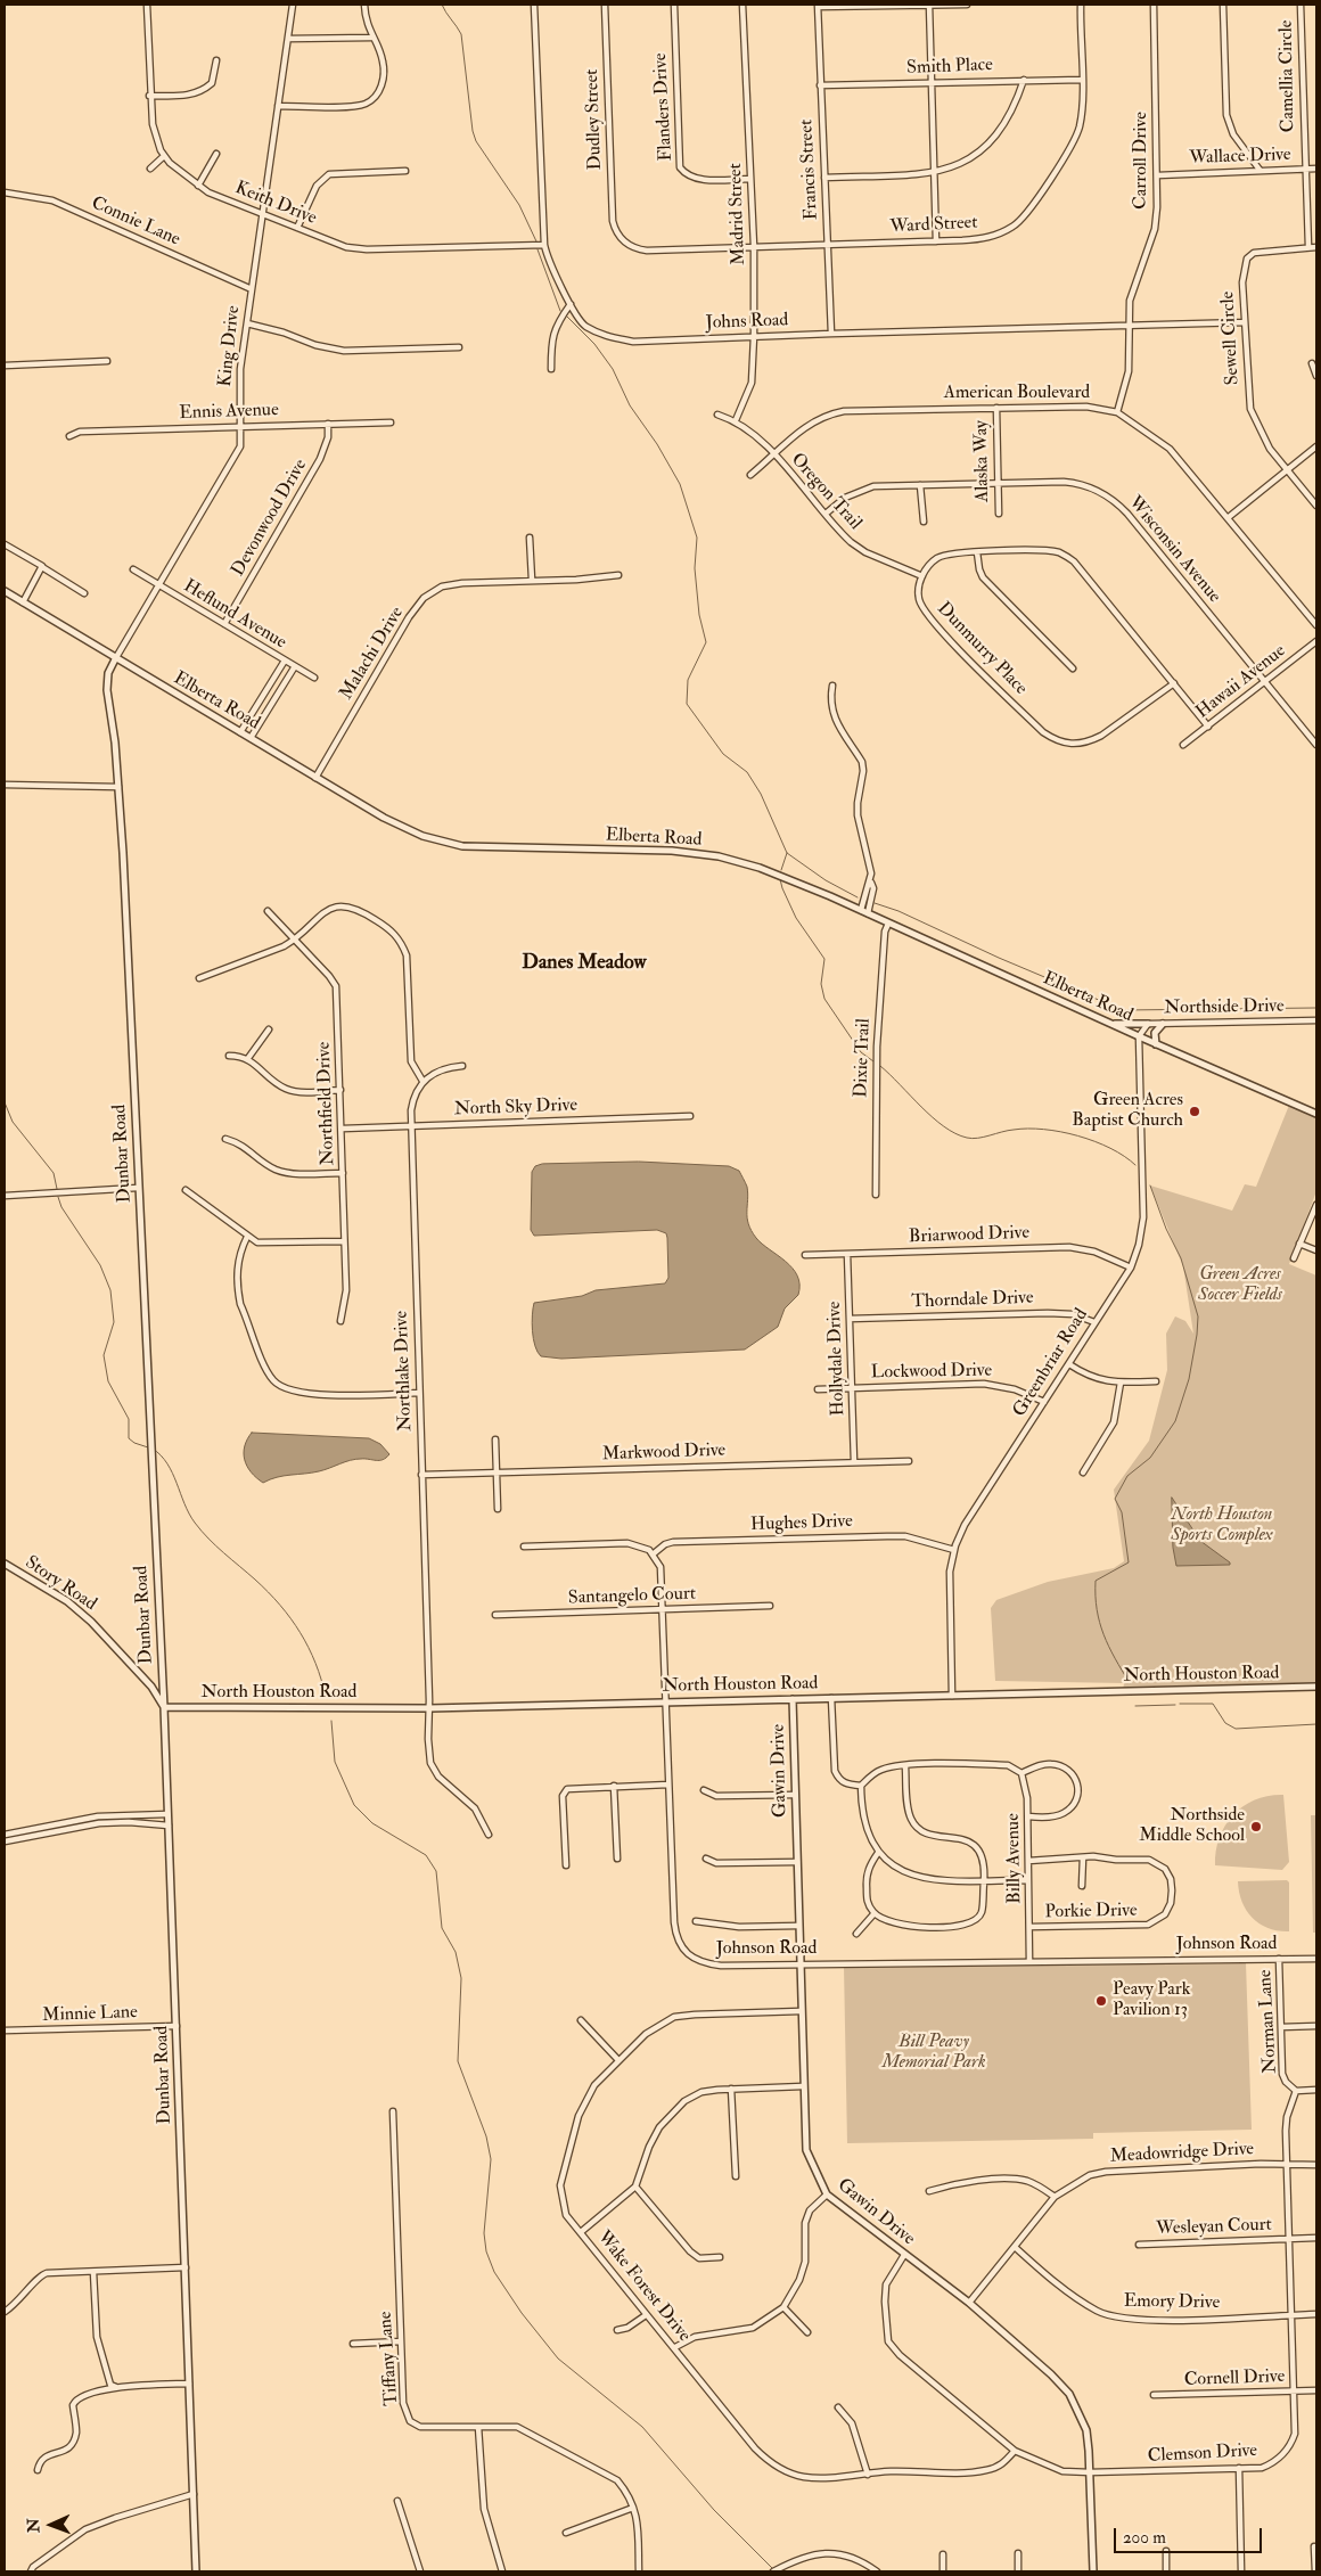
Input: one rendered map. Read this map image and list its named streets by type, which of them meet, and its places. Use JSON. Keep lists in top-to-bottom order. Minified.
{"streets":{"street":["Smith Place","Camellia Circle","Flanders Drive","Dudley Street","Wallace Drive","Carroll Drive","Francis Street","Keith Drive","Madrid Street","Connie Lane","Ward Street","Johns Road","Sewell Circle","King Drive","American Boulevard","Ennis Avenue","Alaska Way","Oregon Trail","Devonwood Drive","Wisconsin Avenue","Heflund Avenue","Dunmurry Place","Malachi Drive","Hawaii Avenue","Elberta Road","Northside Drive","Dixie Trail","Northfield Drive","North Sky Drive","Dunbar Road","Briarwood Drive","Thorndale Drive","Hollydale Drive","Greenbriar Road","Northlake Drive","Lockwood Drive","Markwood Drive","Hughes Drive","Story Road","Santangelo Court","North Houston Road","Gawin Drive","Billy Avenue","Porkie Drive","Johnson Road","Minnie Lane","Norman Lane","Meadowridge Drive","Wesleyan Court","Wake Forest Drive","Emory Drive","Tiffany Lane","Cornell Drive","Clemson Drive"]},"crossings":[["Smith Place","Francis Street"],["Smith Place","Ward Street"],["Camellia Circle","Wallace Drive"],["Flanders Drive","Madrid Street"],["Dudley Street","Ward Street"],["Wallace Drive","Carroll Drive"],["Wallace Drive","Sewell Circle"],["Carroll Drive","Johns Road"],["Carroll Drive","American Boulevard"],["Francis Street","Ward Street"],["Francis Street","Johns Road"],["Keith Drive","Johns Road"],["Keith Drive","King Drive"],["Madrid Street","Ward Street"],["Madrid Street","Johns Road"],["Madrid Street","Oregon Trail"],["Connie Lane","King Drive"],["Johns Road","Sewell Circle"],["King Drive","Ennis Avenue"],["King Drive","Heflund Avenue"],["King Drive","Elberta Road"],["King Drive","Dunbar Road"],["American Boulevard","Alaska Way"],["American Boulevard","Oregon Trail"],["Ennis Avenue","Devonwood Drive"],["Alaska Way","Wisconsin Avenue"],["Oregon Trail","Wisconsin Avenue"],["Oregon Trail","Dunmurry Place"],["Devonwood Drive","Heflund Avenue"],["Wisconsin Avenue","Hawaii Avenue"],["Heflund Avenue","Elberta Road"],["Malachi Drive","Elberta Road"],["Elberta Road","Northside Drive"],["Elberta Road","Dixie Trail"],["Elberta Road","Dunbar Road"],["Elberta Road","Greenbriar Road"],["Northside Drive","Greenbriar Road"],["Northfield Drive","North Sky Drive"],["North Sky Drive","Northlake Drive"],["Dunbar Road","Story Road"],["Dunbar Road","North Houston Road"],["Dunbar Road","Minnie Lane"],["Briarwood Drive","Hollydale Drive"],["Briarwood Drive","Greenbriar Road"],["Thorndale Drive","Hollydale Drive"],["Thorndale Drive","Greenbriar Road"],["Hollydale Drive","Lockwood Drive"],["Hollydale Drive","Markwood Drive"],["Greenbriar Road","Lockwood Drive"],["Greenbriar Road","Hughes Drive"],["Greenbriar Road","North Houston Road"],["Northlake Drive","Markwood Drive"],["Northlake Drive","North Houston Road"],["Hughes Drive","Johnson Road"],["Story Road","North Houston Road"],["Santangelo Court","Johnson Road"],["North Houston Road","Gawin Drive"],["North Houston Road","Johnson Road"],["Gawin Drive","Johnson Road"],["Gawin Drive","Meadowridge Drive"],["Gawin Drive","Wake Forest Drive"],["Gawin Drive","Clemson Drive"],["Billy Avenue","Porkie Drive"],["Billy Avenue","Johnson Road"],["Johnson Road","Norman Lane"],["Norman Lane","Clemson Drive"],["Meadowridge Drive","Emory Drive"],["Meadowridge Drive","Clemson Drive"],["Wesleyan Court","Clemson Drive"],["Wake Forest Drive","Clemson Drive"],["Emory Drive","Clemson Drive"],["Cornell Drive","Clemson Drive"]],"districts":["Danes Meadow"],"parks":["Green Acres Soccer Fields","North Houston Sports Complex","Bill Peavy Memorial Park"],"places":["Green Acres Baptist Church","Northside Middle School","Peavy Park Pavilion 13"],"scale_bar":"200 m","north":"left"}
